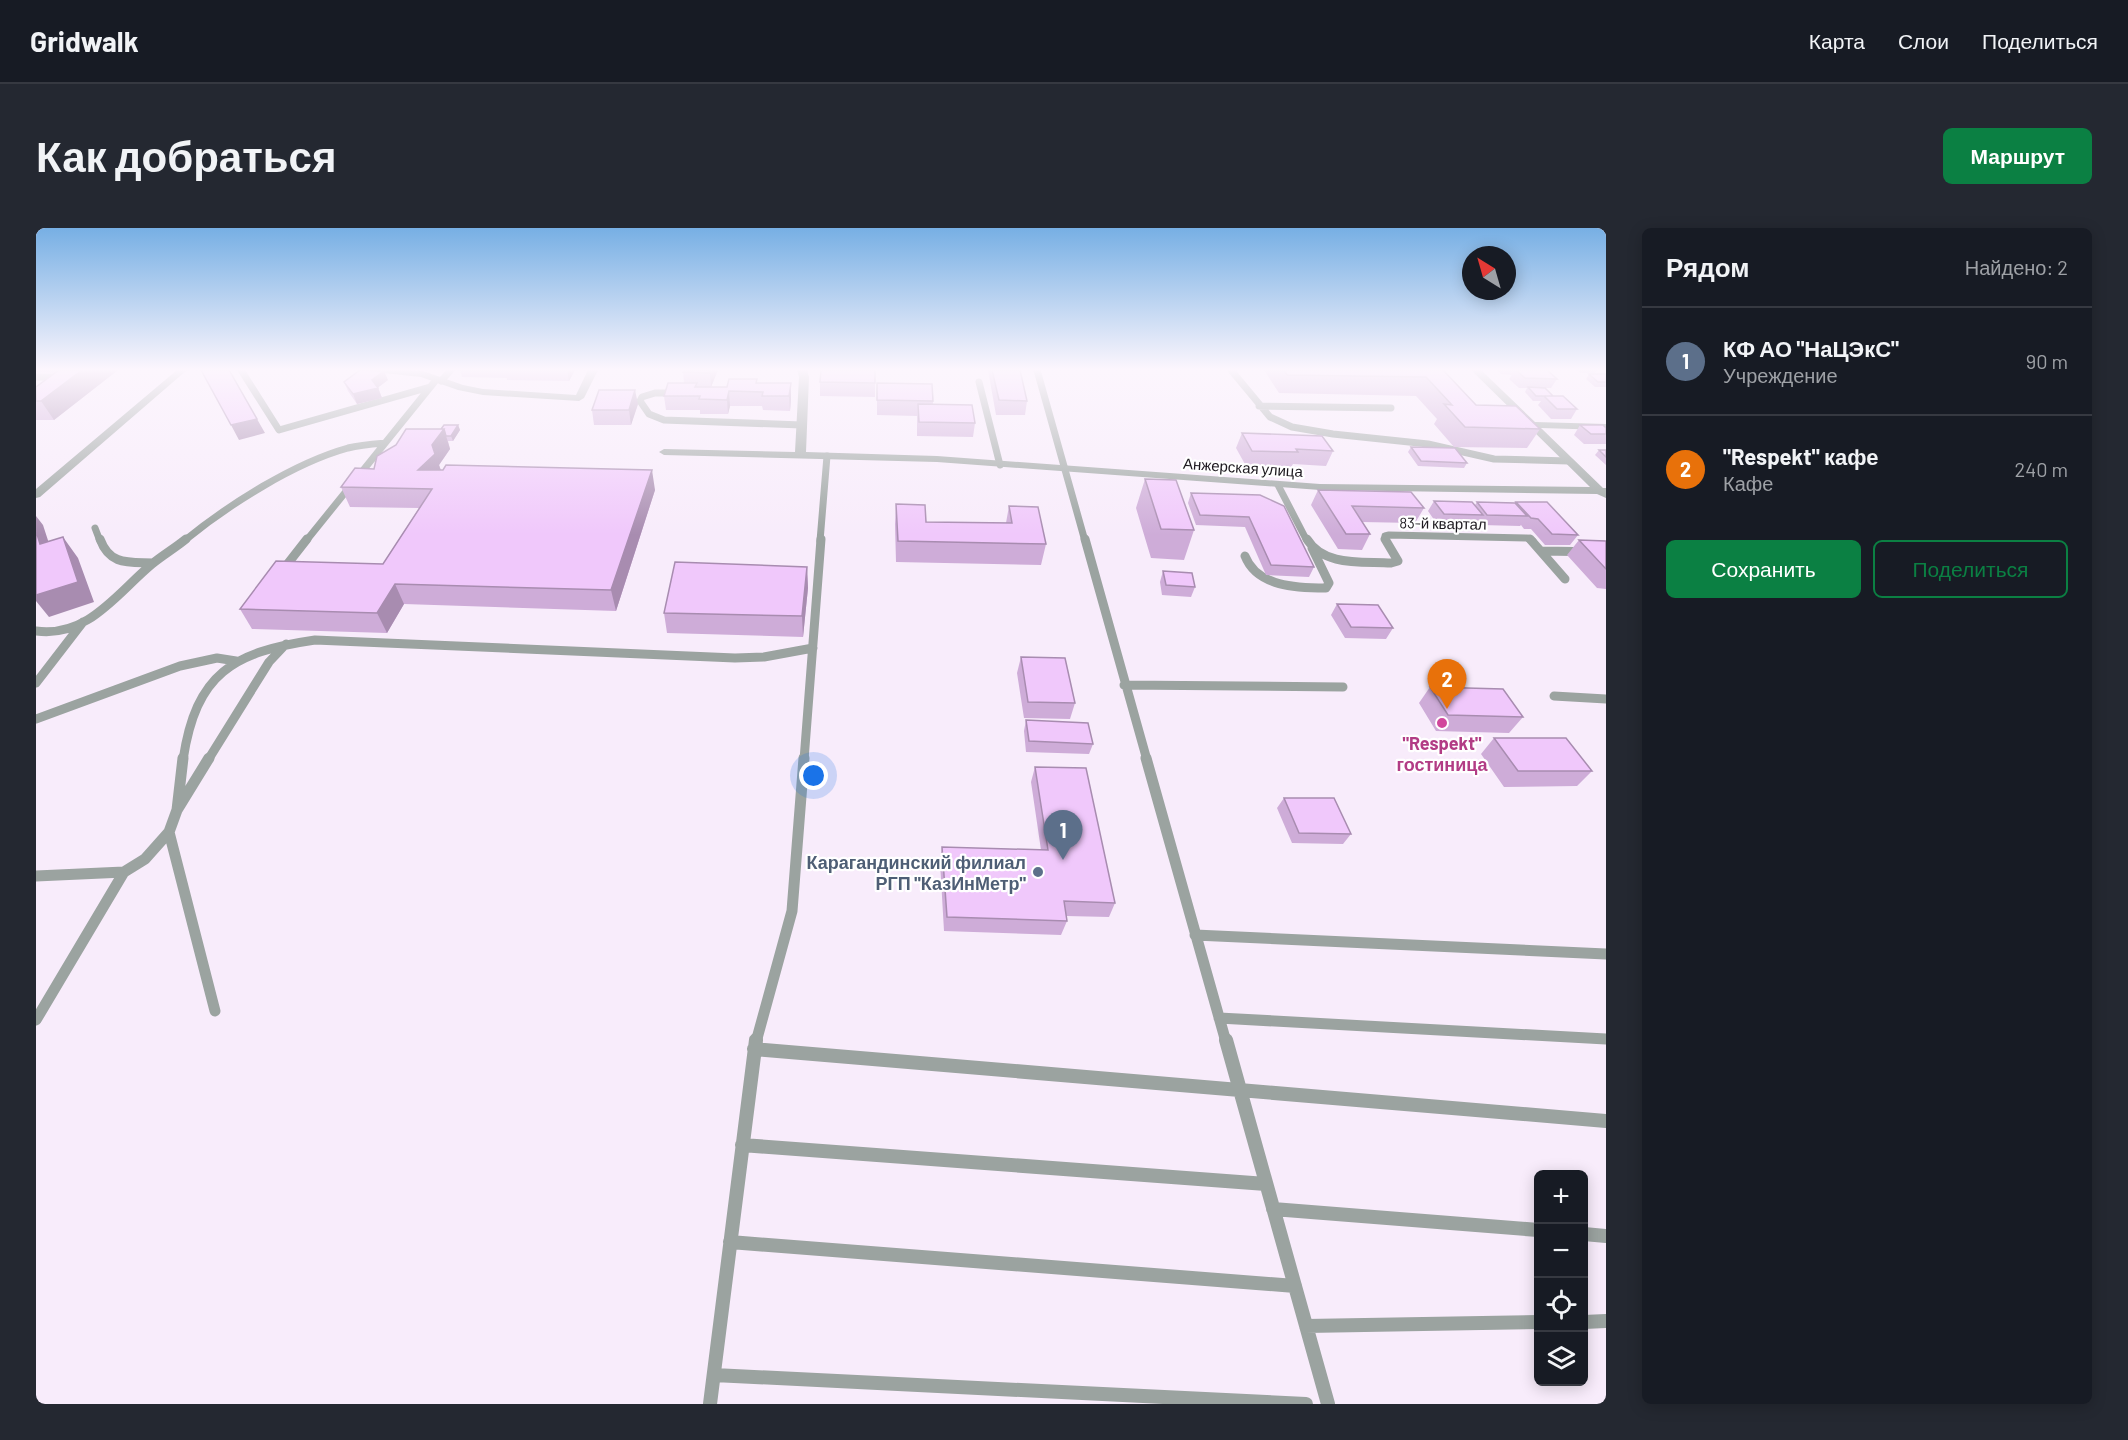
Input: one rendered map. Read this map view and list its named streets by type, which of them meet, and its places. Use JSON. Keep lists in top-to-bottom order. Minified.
{"streets":{"street":["Анжерская улица"],"lane":["83-й квартал"]},"places":["\"Respekt\" гостиница","Карагандинский филиал РГП \"КазИнМетр\""],"north":"top left","page":{"header":"Gridwalk","nav":["Карта","Слои","Поделиться"],"buttons":["Маршрут",["Сохранить","Поделиться"]],"title":"Как добраться","heading":["Рядом","Найдено: 2"],"list":[{"mark":"1","name":"КФ АО \"НаЦЭкС\"","note":"Учреждение","value":"90 m"},{"mark":"2","name":"\"Respekt\" кафе","note":"Кафе","value":"240 m"}],"pins":["2","1"],"map_buttons":["+","−"]}}
